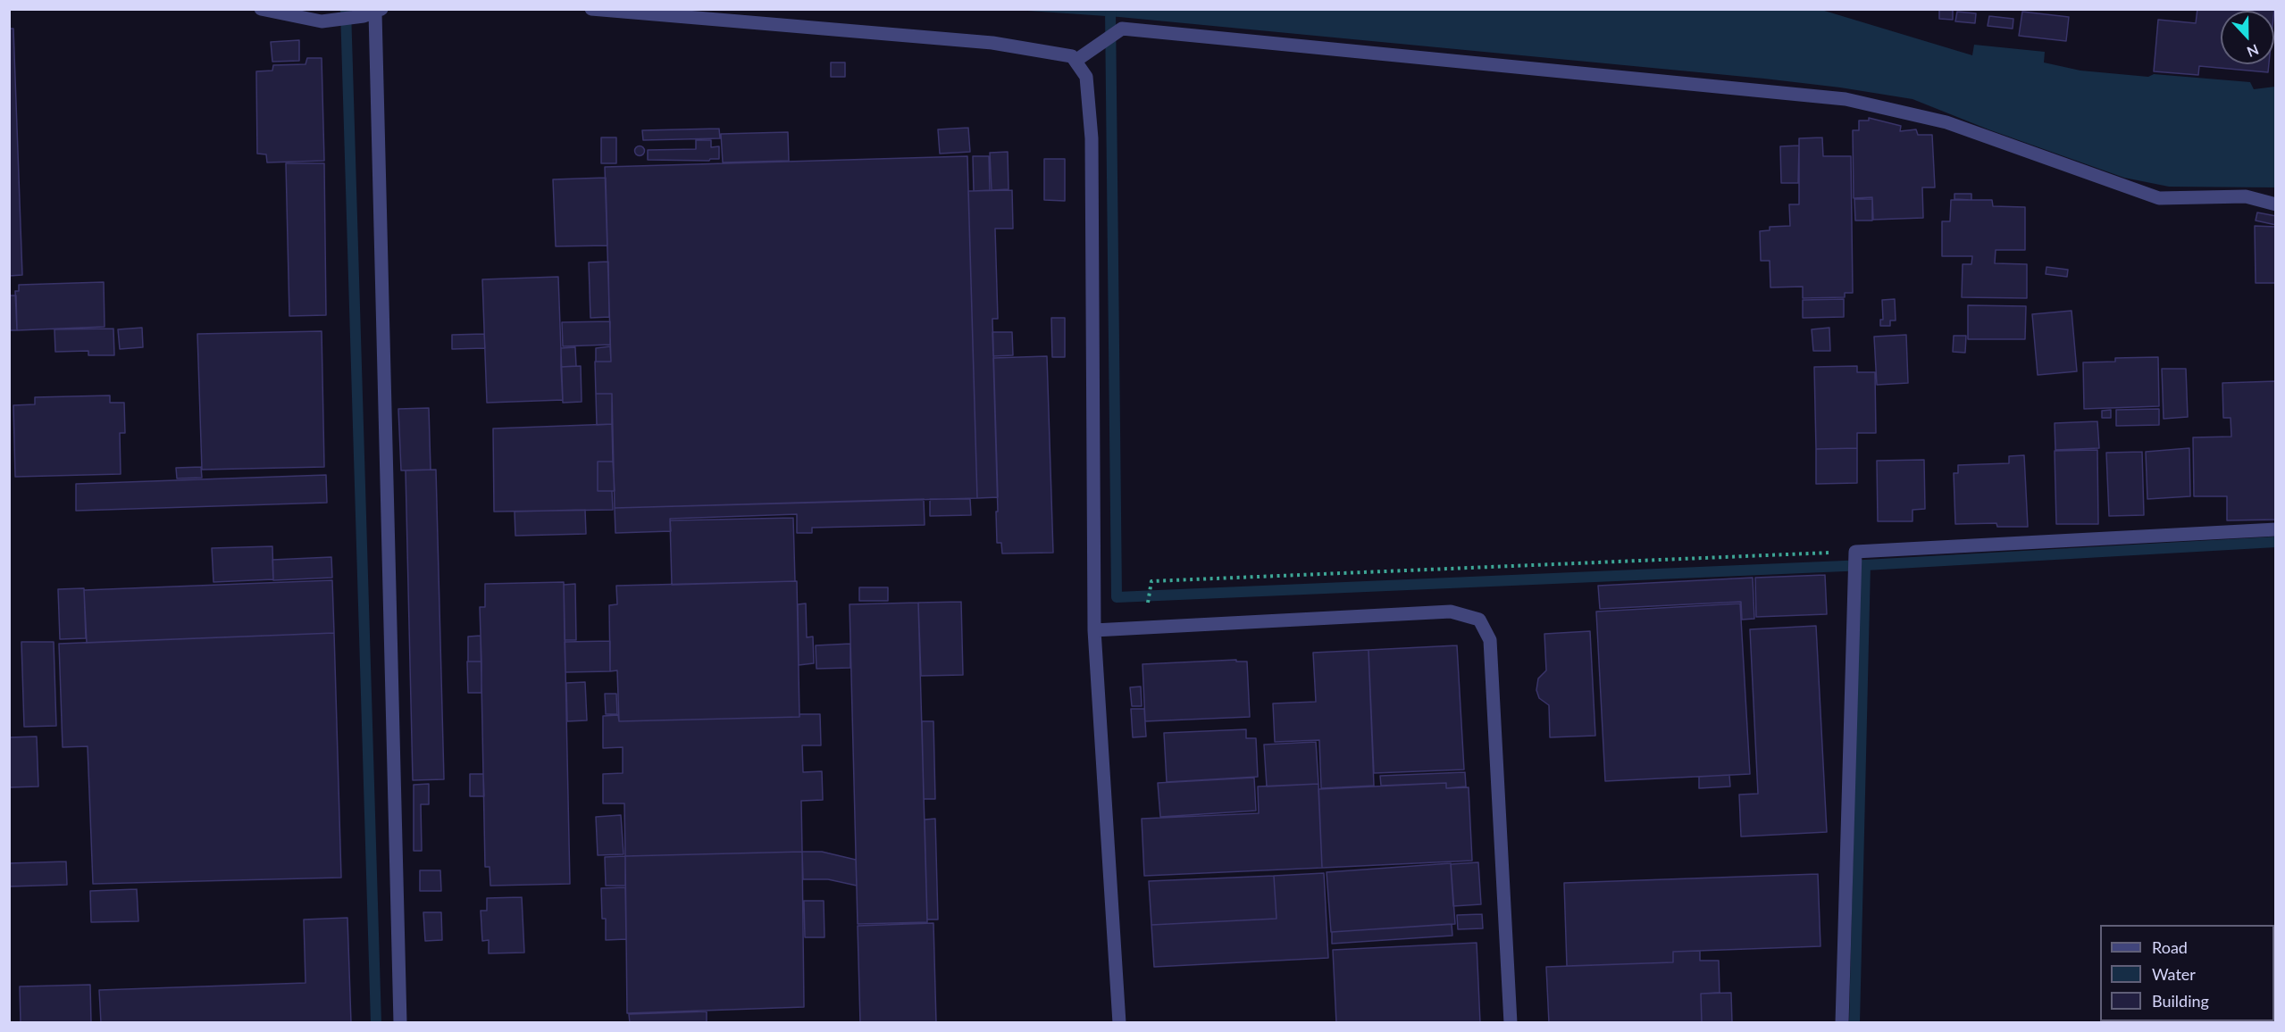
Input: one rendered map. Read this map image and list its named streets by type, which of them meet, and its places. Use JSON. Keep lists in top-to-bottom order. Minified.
{"legend":["Road","Water","Building"],"north":"bottom"}
